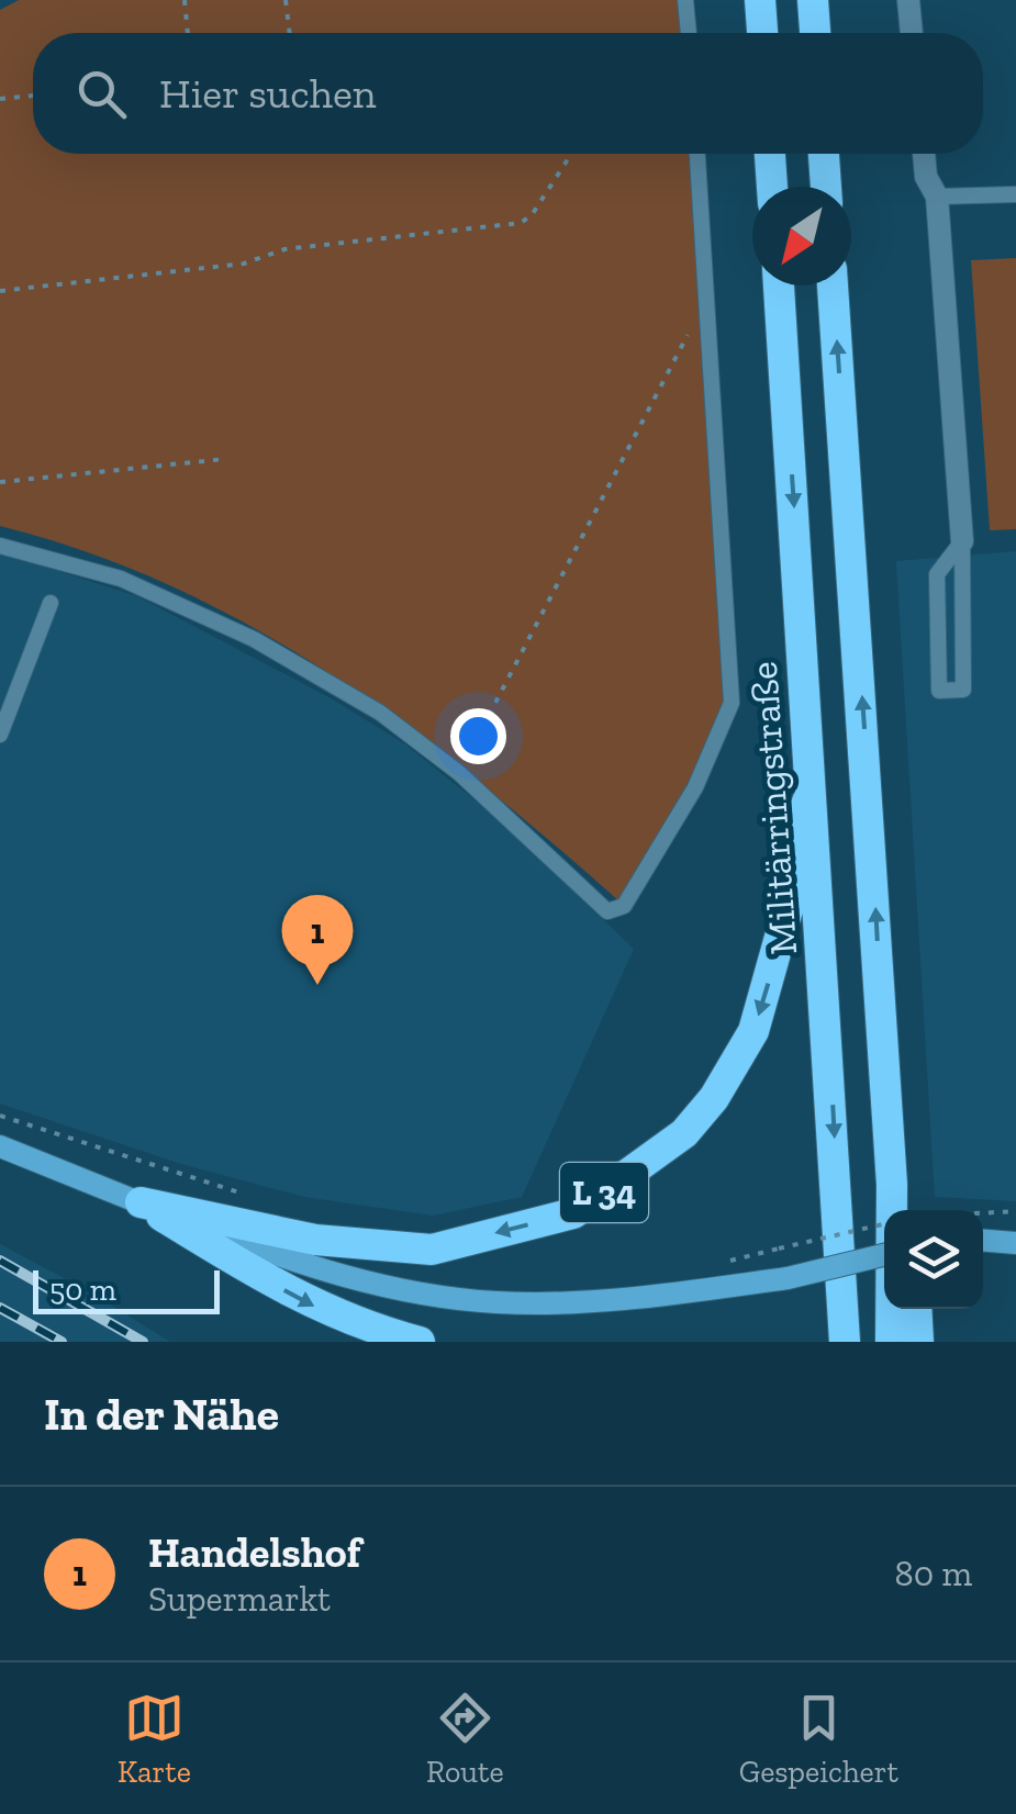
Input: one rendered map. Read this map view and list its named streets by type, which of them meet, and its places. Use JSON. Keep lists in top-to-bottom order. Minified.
{"streets":{"highway":["Militärringstraße","L 34"]},"crossings":[["Militärringstraße","L 34"]],"scale_bar":"50 m","north":"bottom left","page":{"search":"Hier suchen","pins":"1","scale":"50 m","heading":"In der Nähe","list":[{"mark":"1","name":"Handelshof","note":"Supermarkt","value":"80 m"}],"nav":["Karte","Route","Gespeichert"]}}
